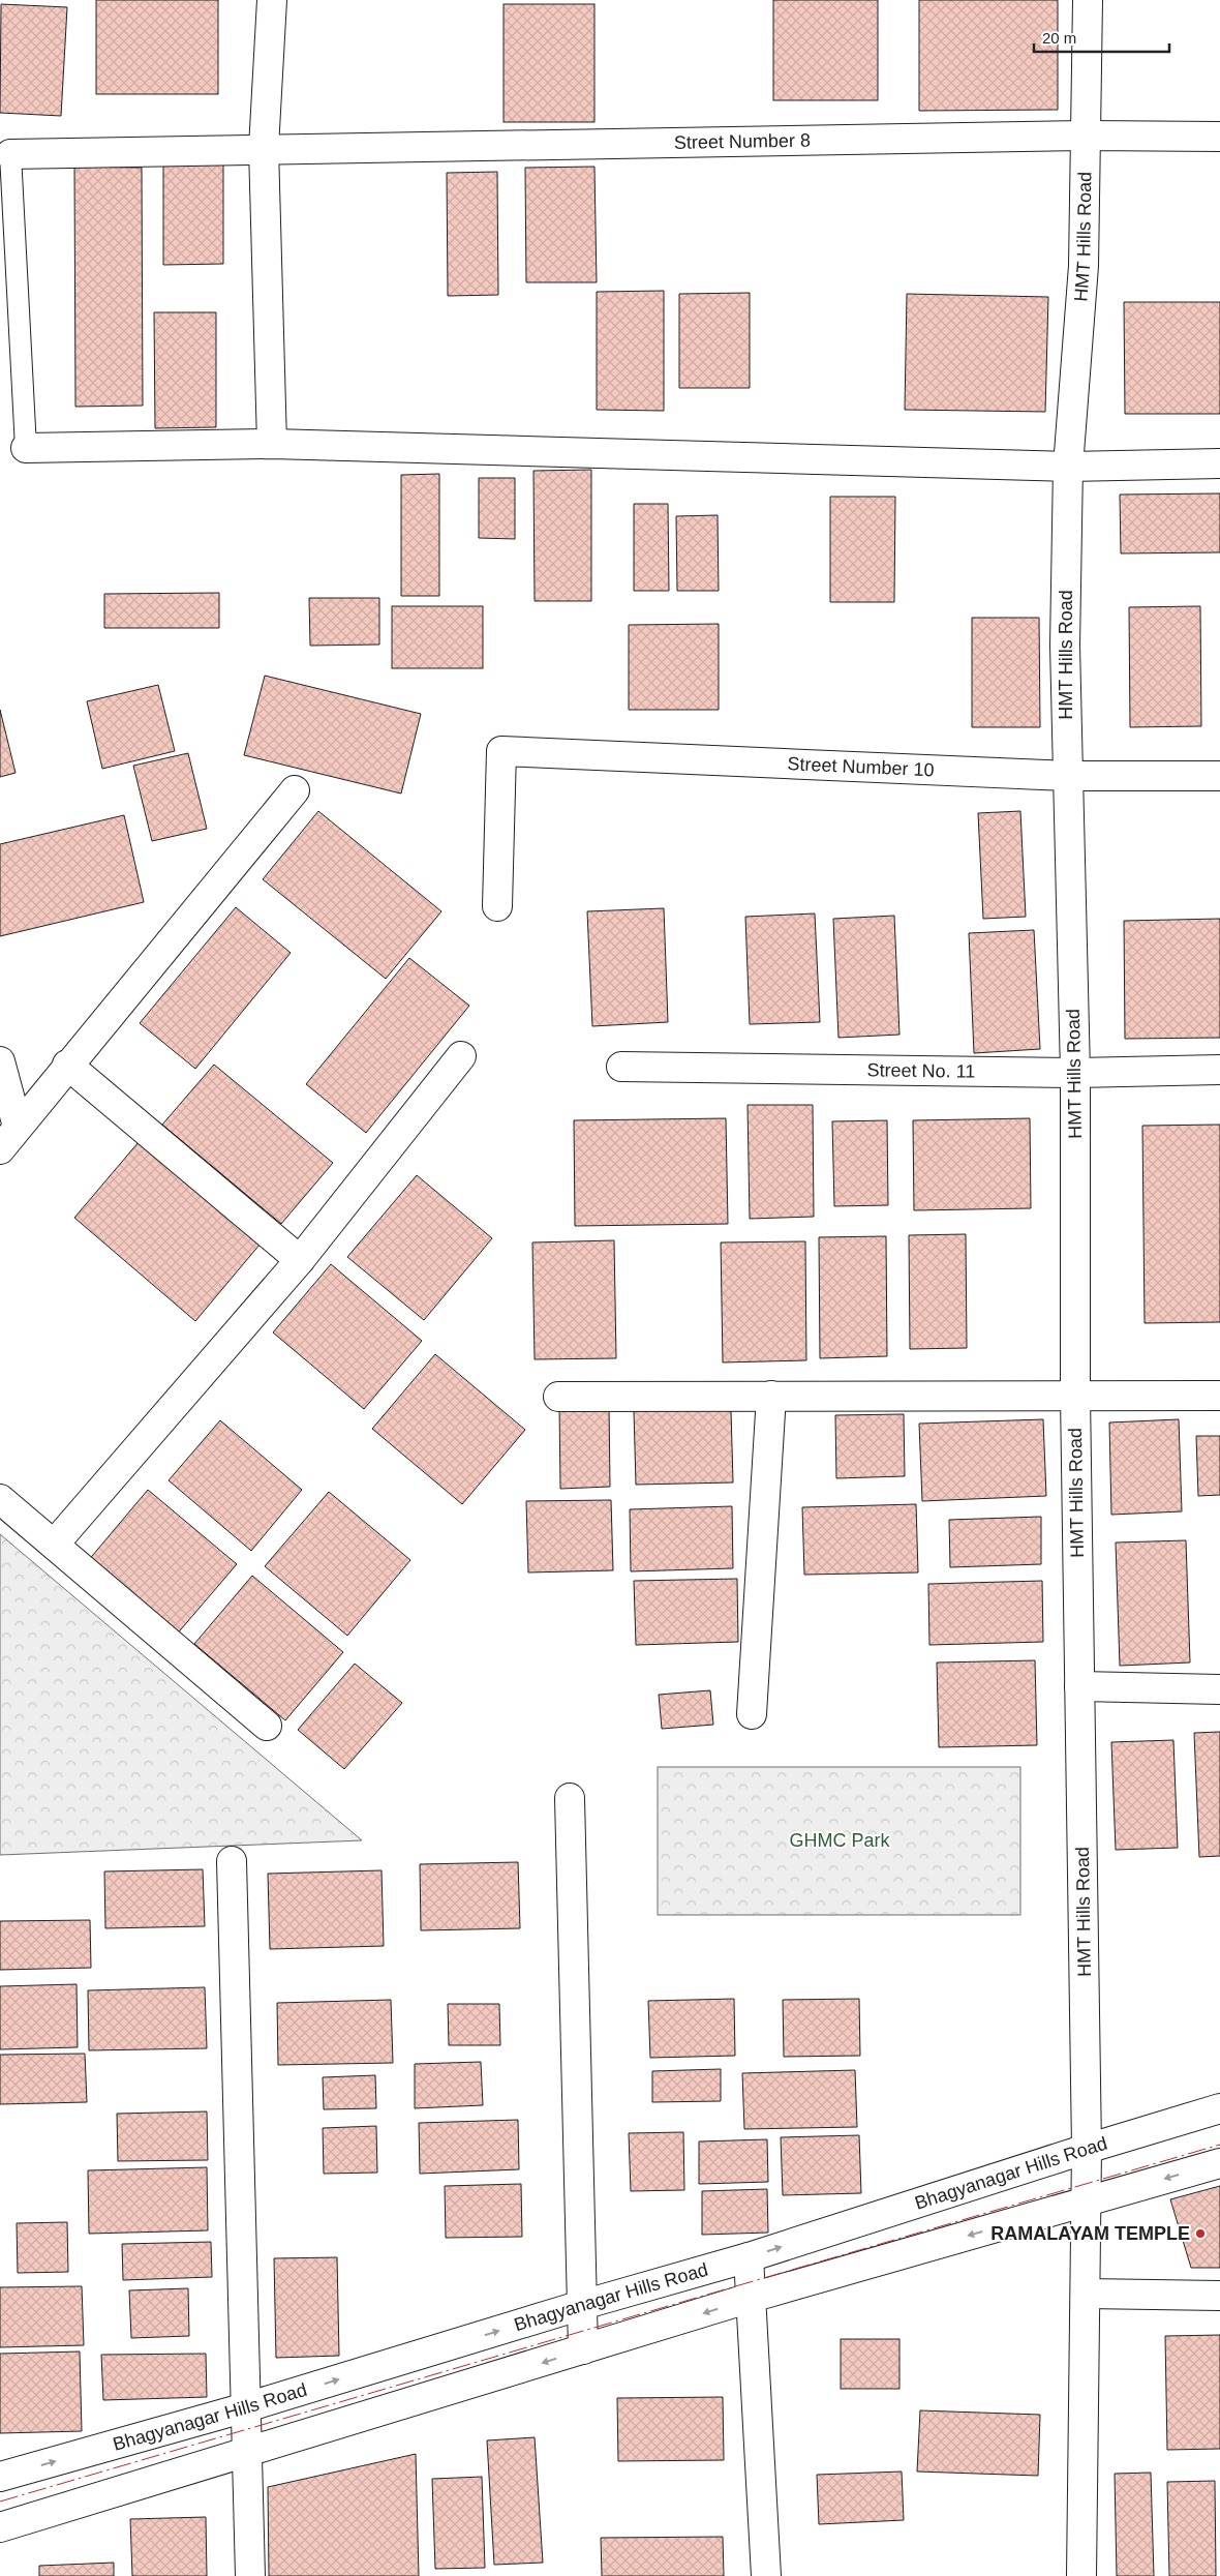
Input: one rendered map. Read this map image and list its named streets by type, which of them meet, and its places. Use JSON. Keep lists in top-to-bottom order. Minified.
{"streets":{"street":["Street Number 8","HMT Hills Road","Street Number 10","Street No. 11","Bhagyanagar Hills Road"]},"crossings":[["Street Number 8","HMT Hills Road"],["HMT Hills Road","Street Number 10"],["HMT Hills Road","Street No. 11"],["HMT Hills Road","Bhagyanagar Hills Road"]],"parks":["GHMC Park"],"places":["RAMALAYAM TEMPLE"],"scale_bar":"20 m"}
